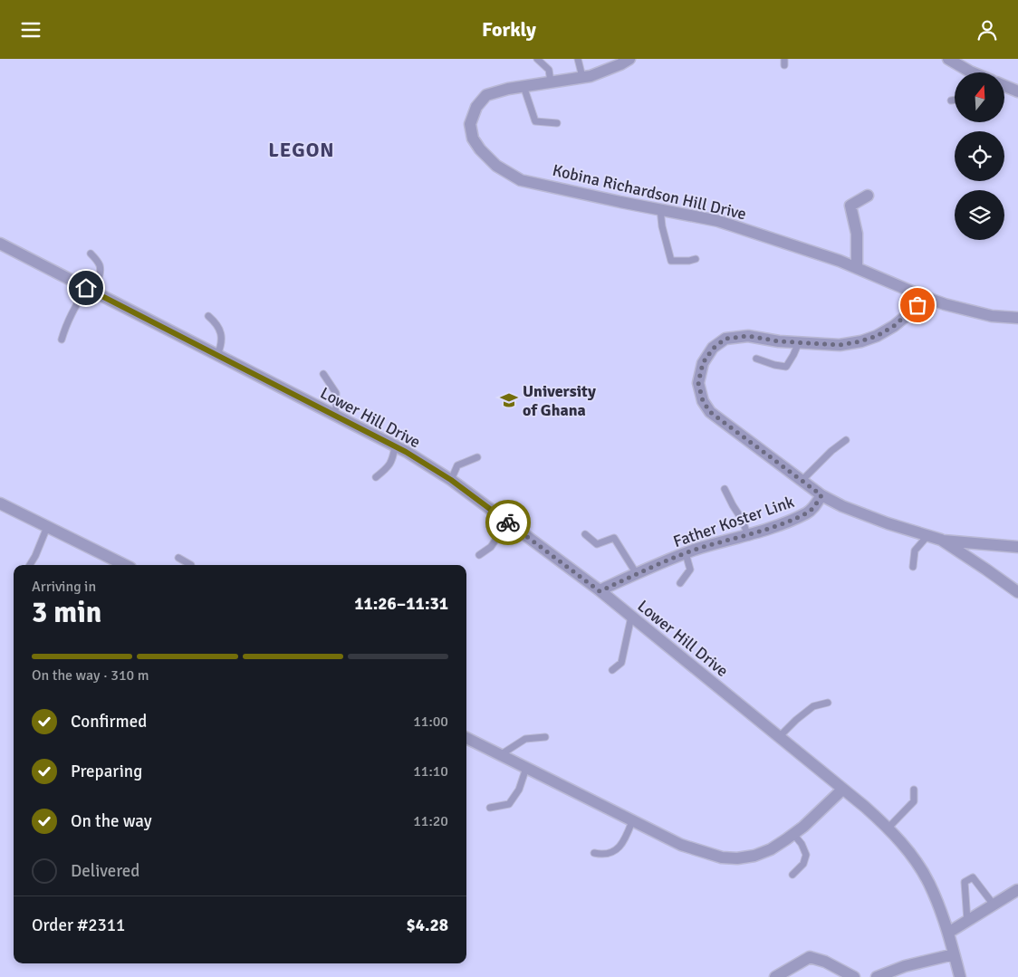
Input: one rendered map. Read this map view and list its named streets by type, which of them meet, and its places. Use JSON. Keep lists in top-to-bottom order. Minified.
{"streets":{"street":["Kobina Richardson Hill Drive","Lower Hill Drive","Father Koster Link"]},"crossings":[["Lower Hill Drive","Father Koster Link"]],"districts":["LEGON"],"places":{"school or university":["University of Ghana"]},"north":"top","page":{"header":"Forkly","heading":["3 min","Arriving in","11:26–11:31"],"panel":["Order #2311","$4.28"],"bar":"On the way · 310 m","list":[["Confirmed","11:00"],["Preparing","11:10"],["On the way","11:20"],"Delivered"]}}
